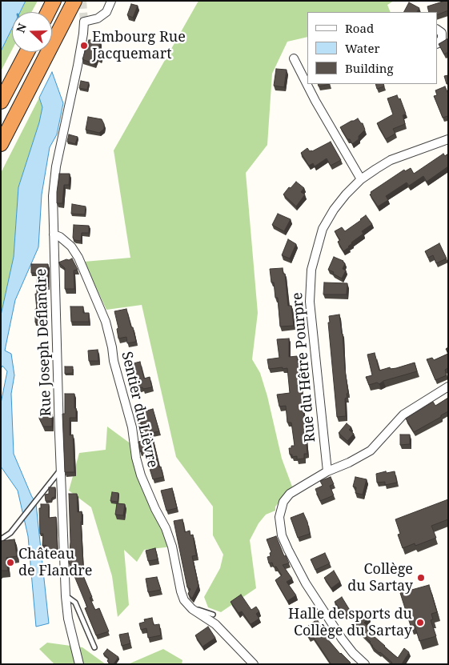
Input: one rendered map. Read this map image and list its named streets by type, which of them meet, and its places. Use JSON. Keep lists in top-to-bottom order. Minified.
{"streets":{"street":["Rue Joseph Deflandre","Rue du Hêtre Pourpre","Sentier du Lièvre"]},"crossings":[["Rue Joseph Deflandre","Sentier du Lièvre"]],"places":["Embourg Rue Jacquemart","Château de Flandre","Collège du Sartay","Halle de sports du Collège du Sartay"],"legend":["Road","Water","Building"],"north":"left"}
